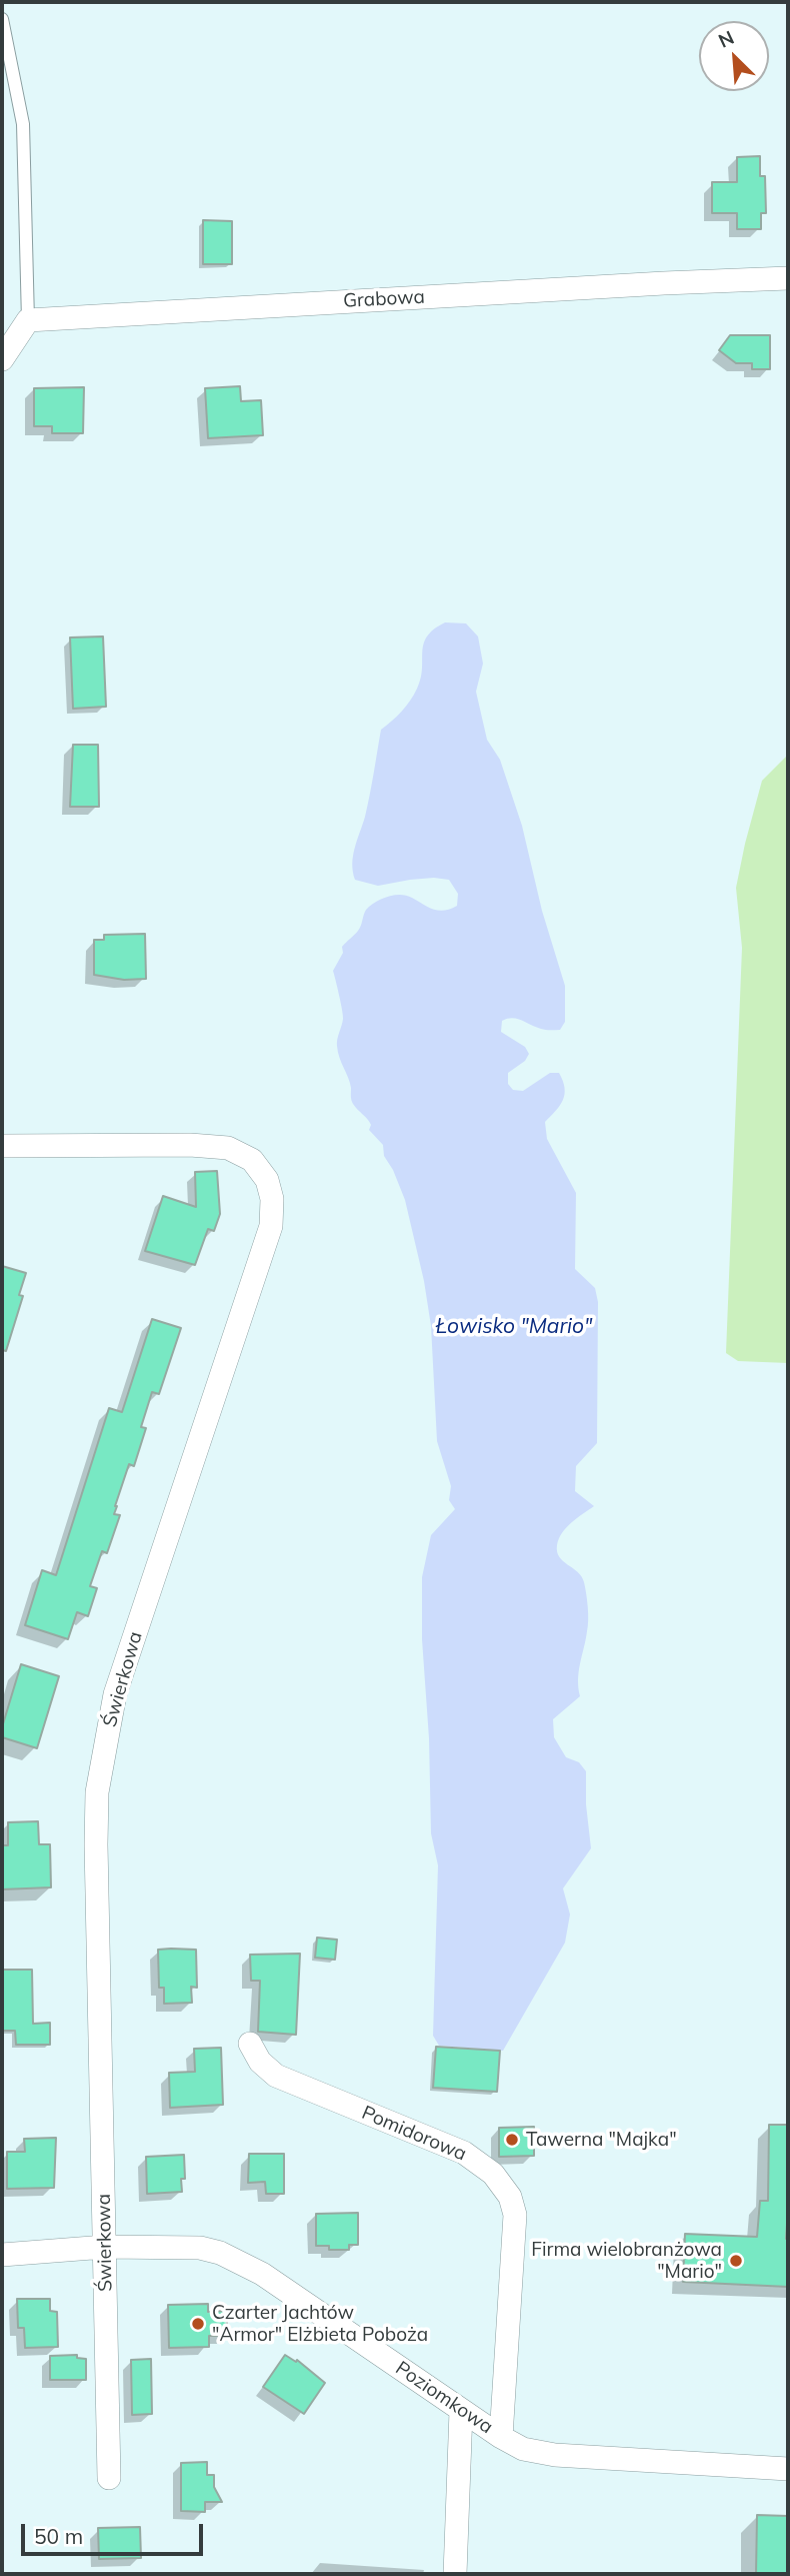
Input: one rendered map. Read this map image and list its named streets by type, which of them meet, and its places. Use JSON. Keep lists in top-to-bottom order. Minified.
{"streets":{"street":["Grabowa","Świerkowa","Pomidorowa","Poziomkowa"]},"crossings":[["Świerkowa","Poziomkowa"],["Pomidorowa","Poziomkowa"]],"water":["Łowisko \"Mario\""],"places":["Tawerna \"Majka\"","Firma wielobranżowa \"Mario\"","Czarter Jachtów \"Armor\" Elżbieta Poboża"],"scale_bar":"50 m","north":"top left"}
